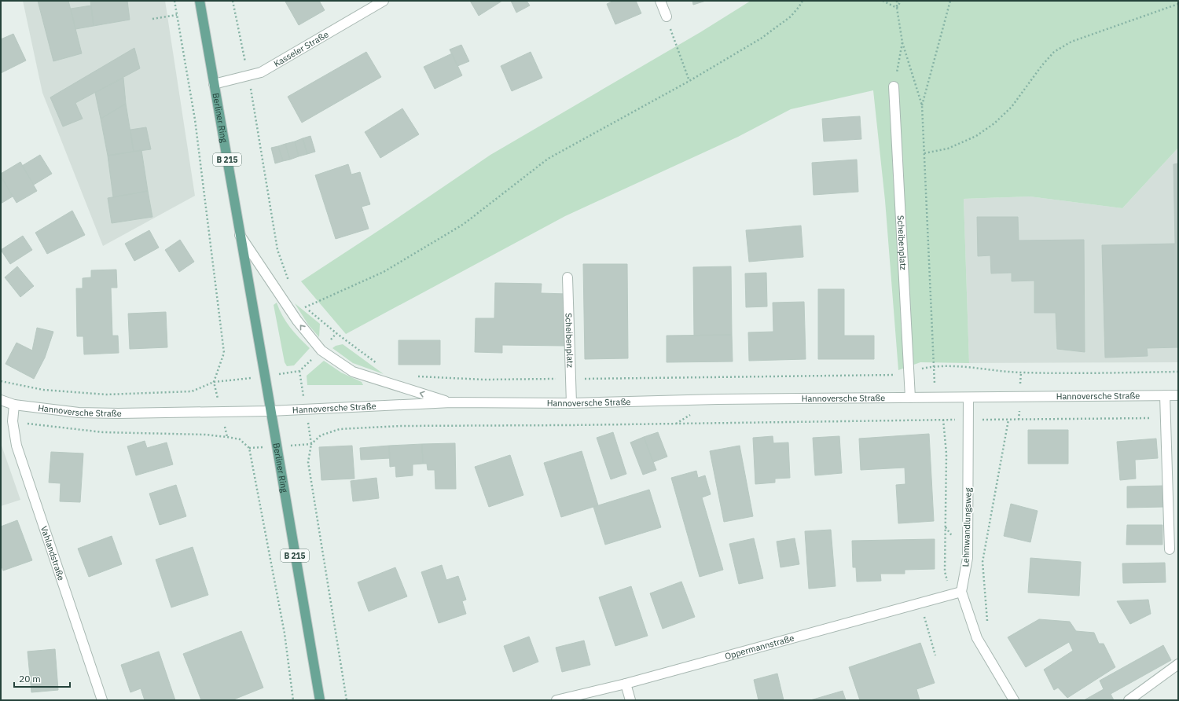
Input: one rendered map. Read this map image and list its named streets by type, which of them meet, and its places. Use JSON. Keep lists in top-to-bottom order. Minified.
{"streets":{"main road":["Berliner Ring","B 215"],"street":["Kasseler Straße","Scheibenplatz","Hannoversche Straße","Lehmwandlungsweg","Vahlandstraße","Oppermannstraße"]},"crossings":[["Kasseler Straße","Berliner Ring"],["Berliner Ring","Hannoversche Straße"],["Scheibenplatz","Hannoversche Straße"],["Hannoversche Straße","Lehmwandlungsweg"],["Hannoversche Straße","Vahlandstraße"],["Lehmwandlungsweg","Oppermannstraße"]],"scale_bar":"20 m"}
